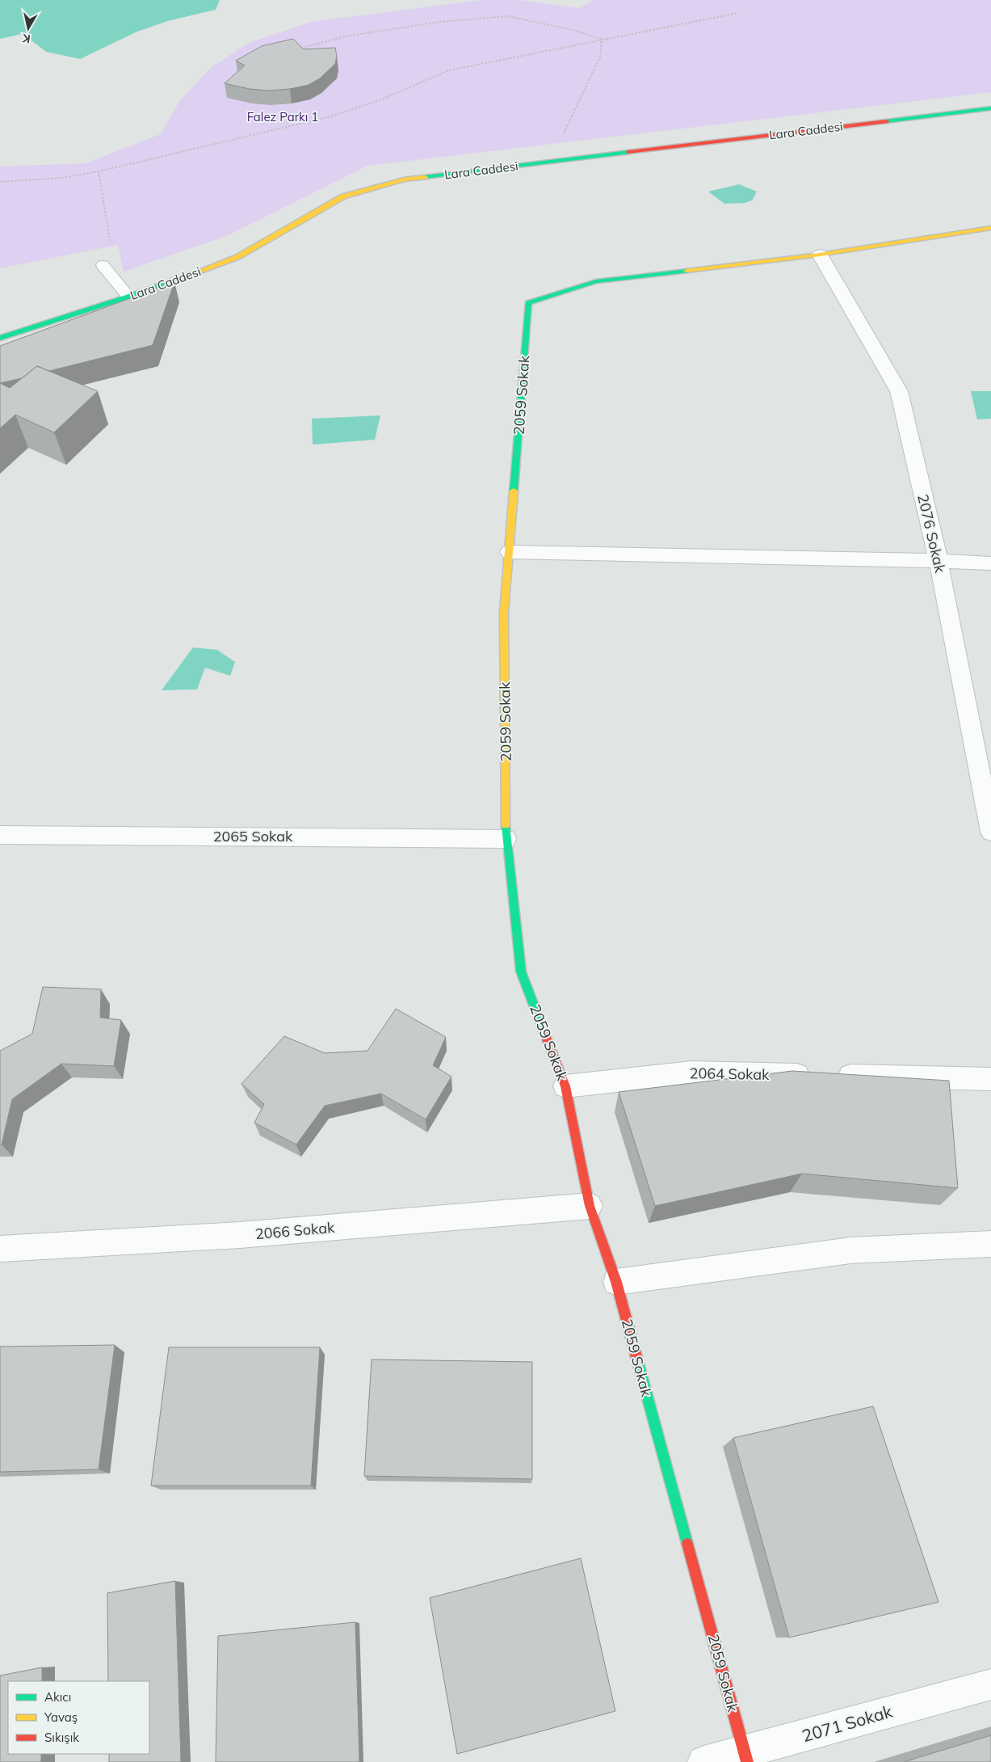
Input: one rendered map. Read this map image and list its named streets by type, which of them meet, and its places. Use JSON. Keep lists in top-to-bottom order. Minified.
{"streets":{"street":["Lara Caddesi","2059 Sokak","2076 Sokak","2065 Sokak","2064 Sokak","2066 Sokak","2071 Sokak"]},"crossings":[["2059 Sokak","2076 Sokak"],["2059 Sokak","2065 Sokak"],["2059 Sokak","2064 Sokak"],["2059 Sokak","2066 Sokak"],["2059 Sokak","2071 Sokak"]],"parks":["Falez Parkı 1"],"legend":["Akıcı","Yavaş","Sıkışık"],"north":"bottom"}
